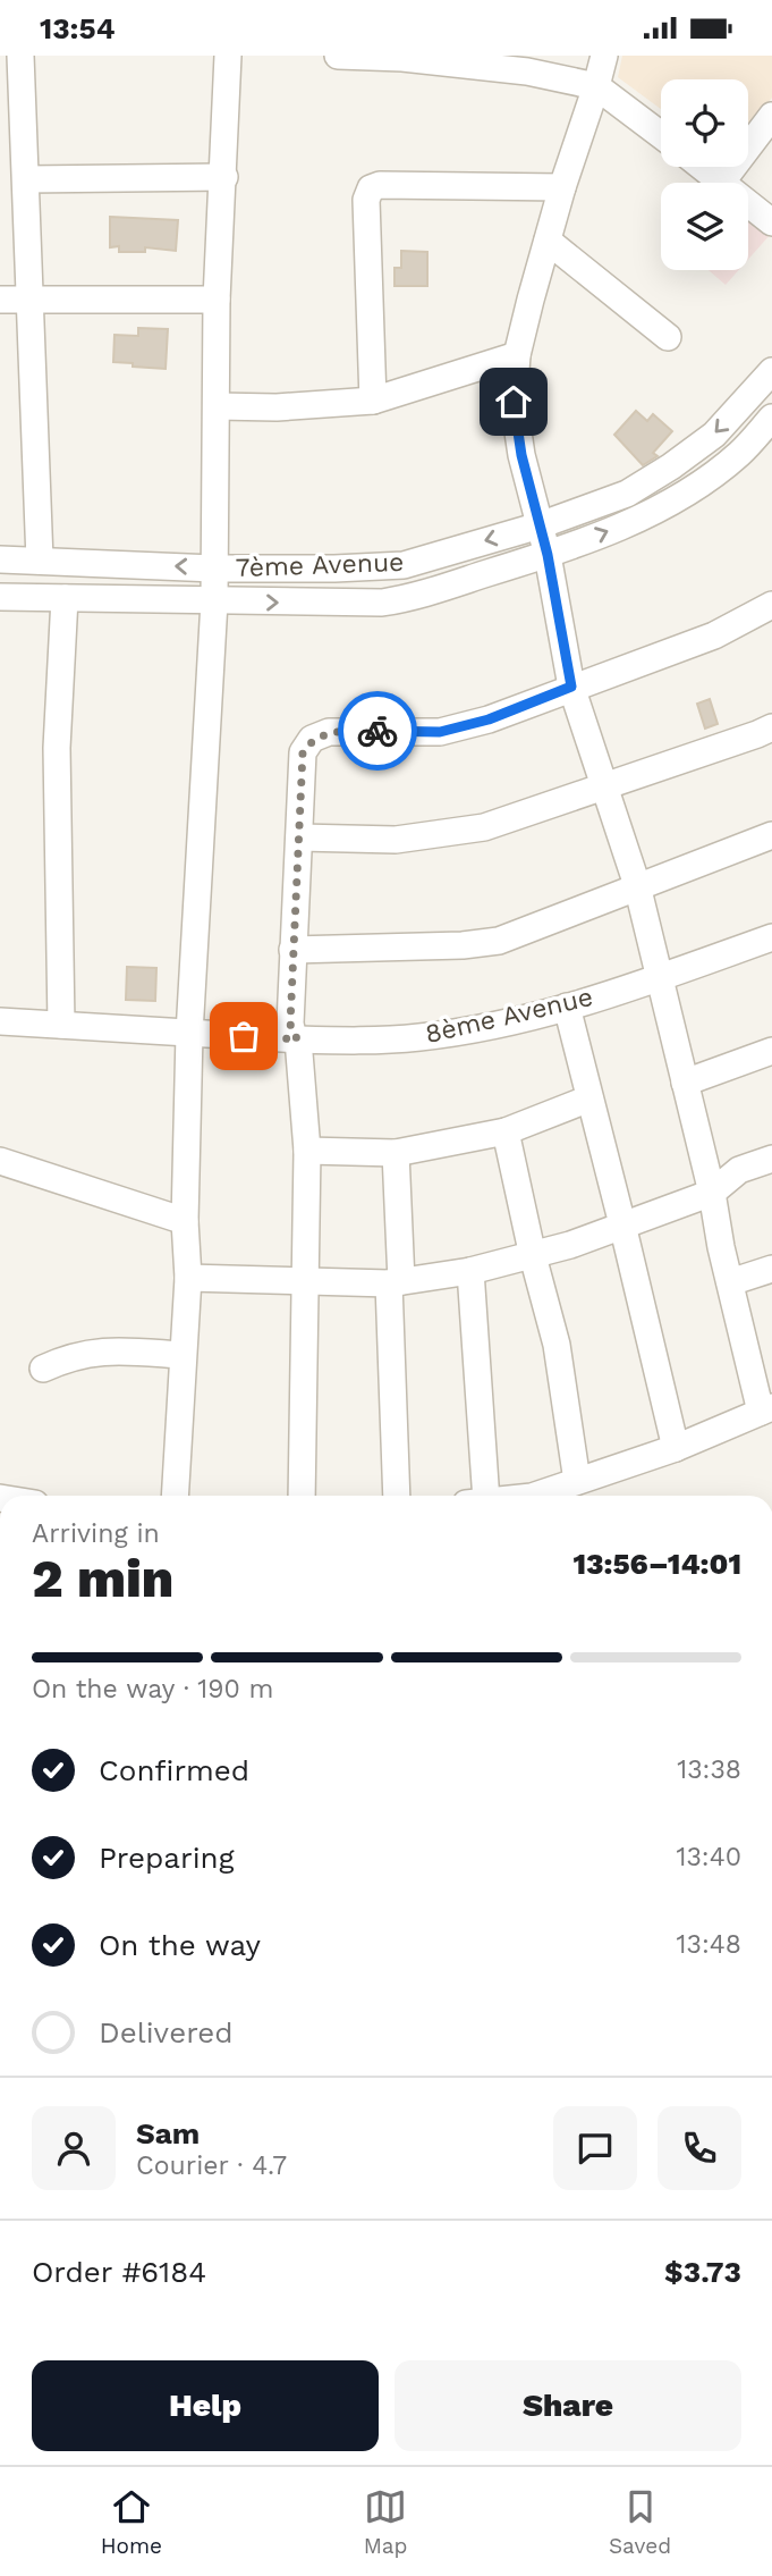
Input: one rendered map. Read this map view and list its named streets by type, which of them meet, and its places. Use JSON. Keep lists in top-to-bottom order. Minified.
{"streets":{"street":["7ème Avenue","8ème Avenue"]},"page":{"status":"13:54","heading":["2 min","Arriving in","13:56–14:01"],"panel":["Sam","Courier · 4.7","Order #6184","$3.73"],"bar":"On the way · 190 m","list":[["Confirmed","13:38"],["Preparing","13:40"],["On the way","13:48"],"Delivered"],"buttons":["Help","Share"],"tabs":["Home","Map","Saved"]}}
